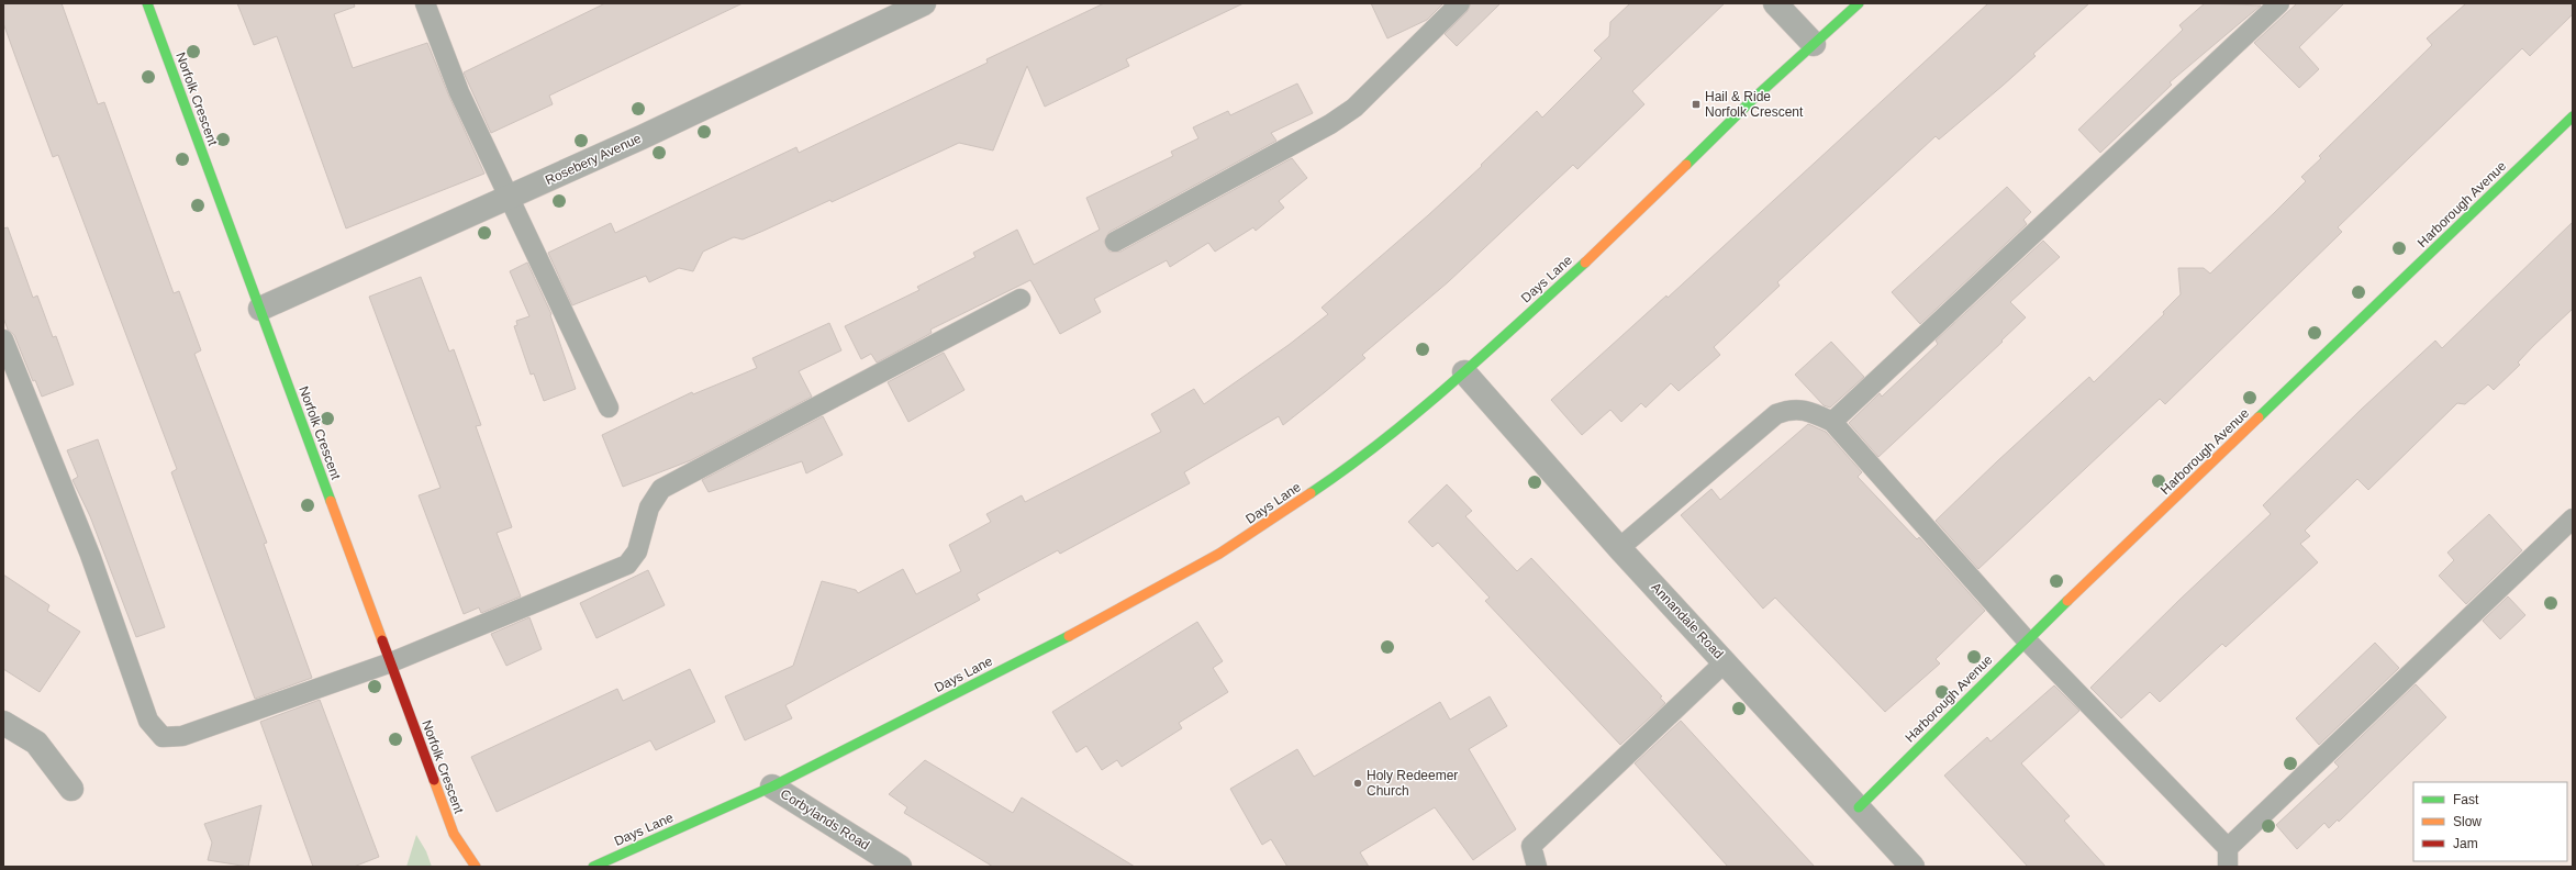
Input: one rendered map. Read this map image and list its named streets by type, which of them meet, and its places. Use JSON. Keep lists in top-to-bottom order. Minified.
{"streets":{"street":["Norfolk Crescent","Rosebery Avenue","Harborough Avenue","Days Lane","Annandale Road","Corbylands Road"]},"crossings":[["Norfolk Crescent","Rosebery Avenue"],["Harborough Avenue","Annandale Road"],["Days Lane","Annandale Road"],["Days Lane","Corbylands Road"]],"places":{"transit":["Hail & Ride Norfolk Crescent"],"other":["Holy Redeemer Church"]},"legend":["Fast","Slow","Jam"]}
